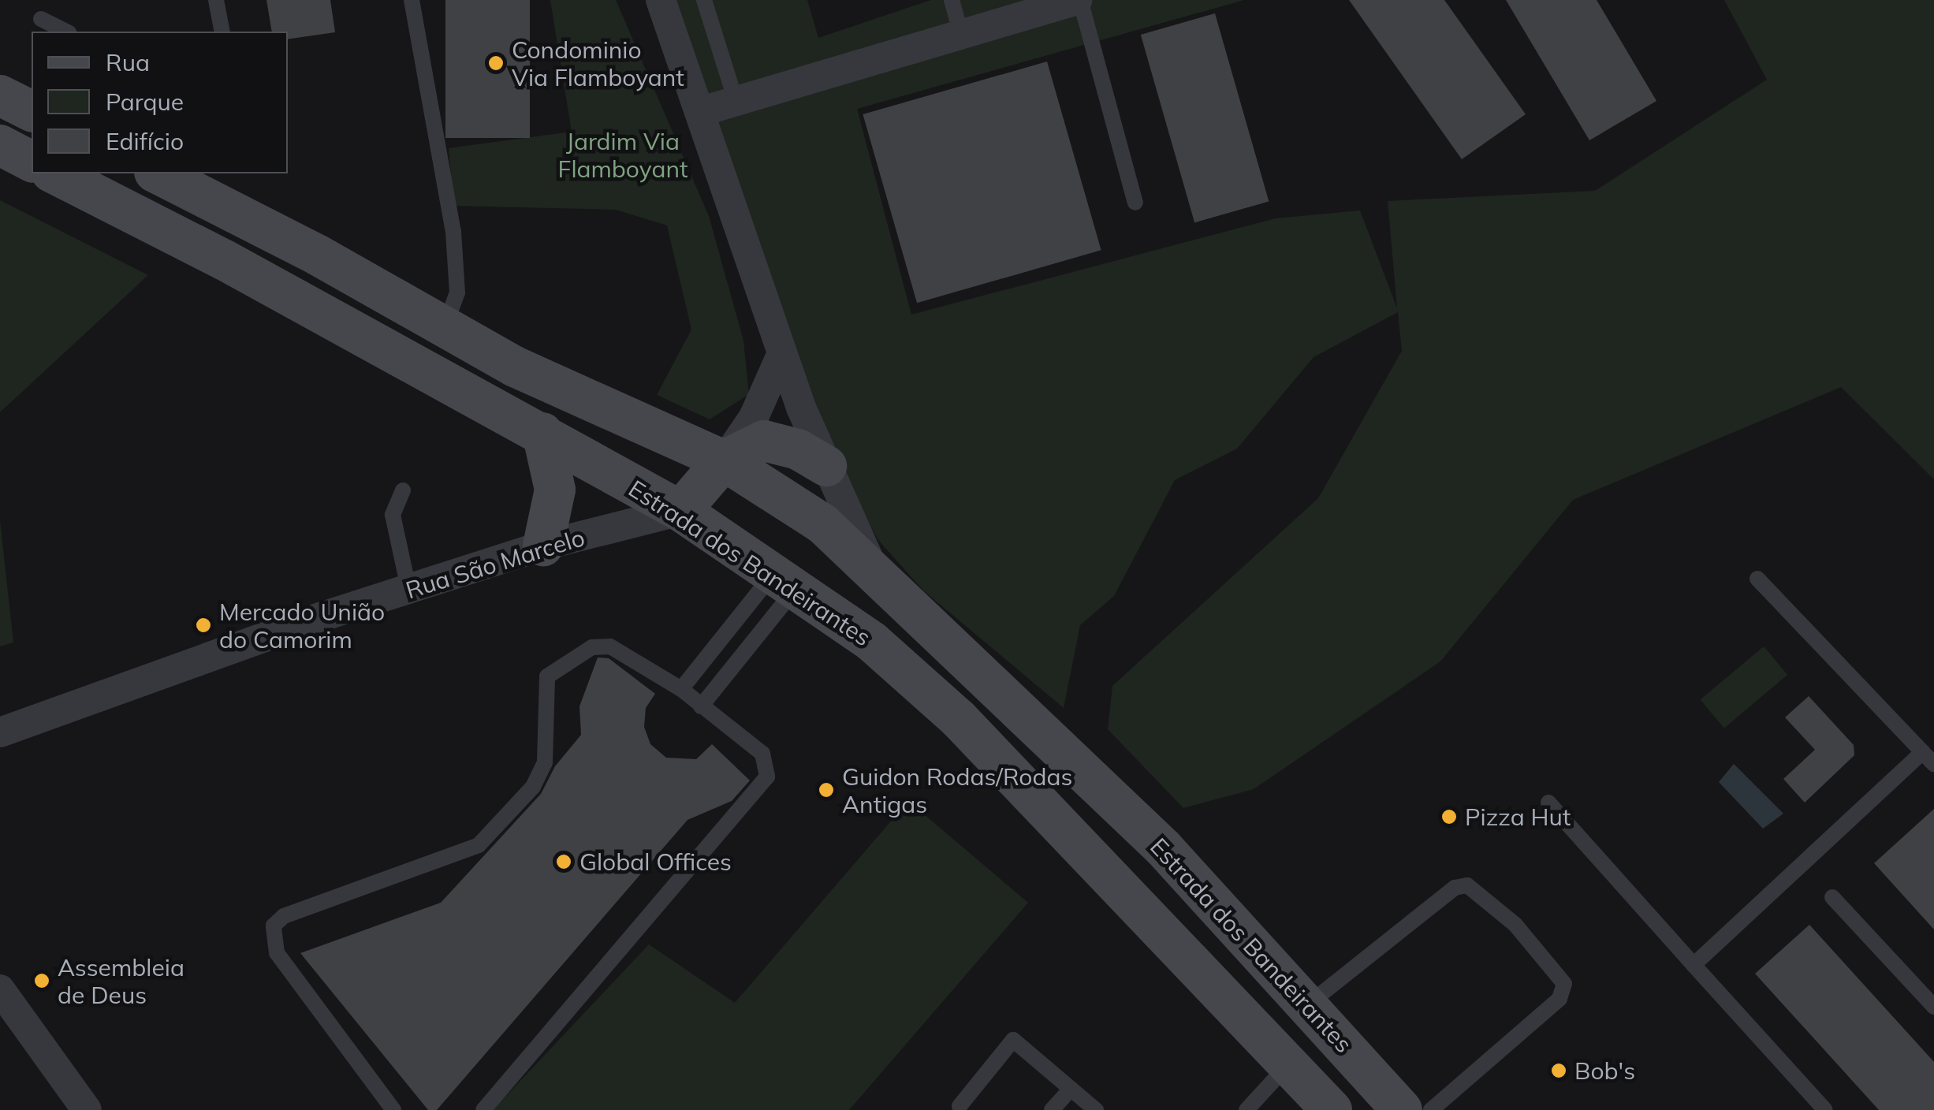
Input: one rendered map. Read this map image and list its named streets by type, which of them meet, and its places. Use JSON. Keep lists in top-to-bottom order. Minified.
{"streets":{"main road":["Estrada dos Bandeirantes"],"street":["Rua São Marcelo"]},"crossings":[["Estrada dos Bandeirantes","Rua São Marcelo"]],"parks":["Jardim Via Flamboyant"],"places":["Condominio Via Flamboyant","Mercado União do Camorim","Guidon Rodas/Rodas Antigas","Pizza Hut","Global Offices","Assembleia de Deus","Bob's"],"legend":["Rua","Parque","Edifício"]}
